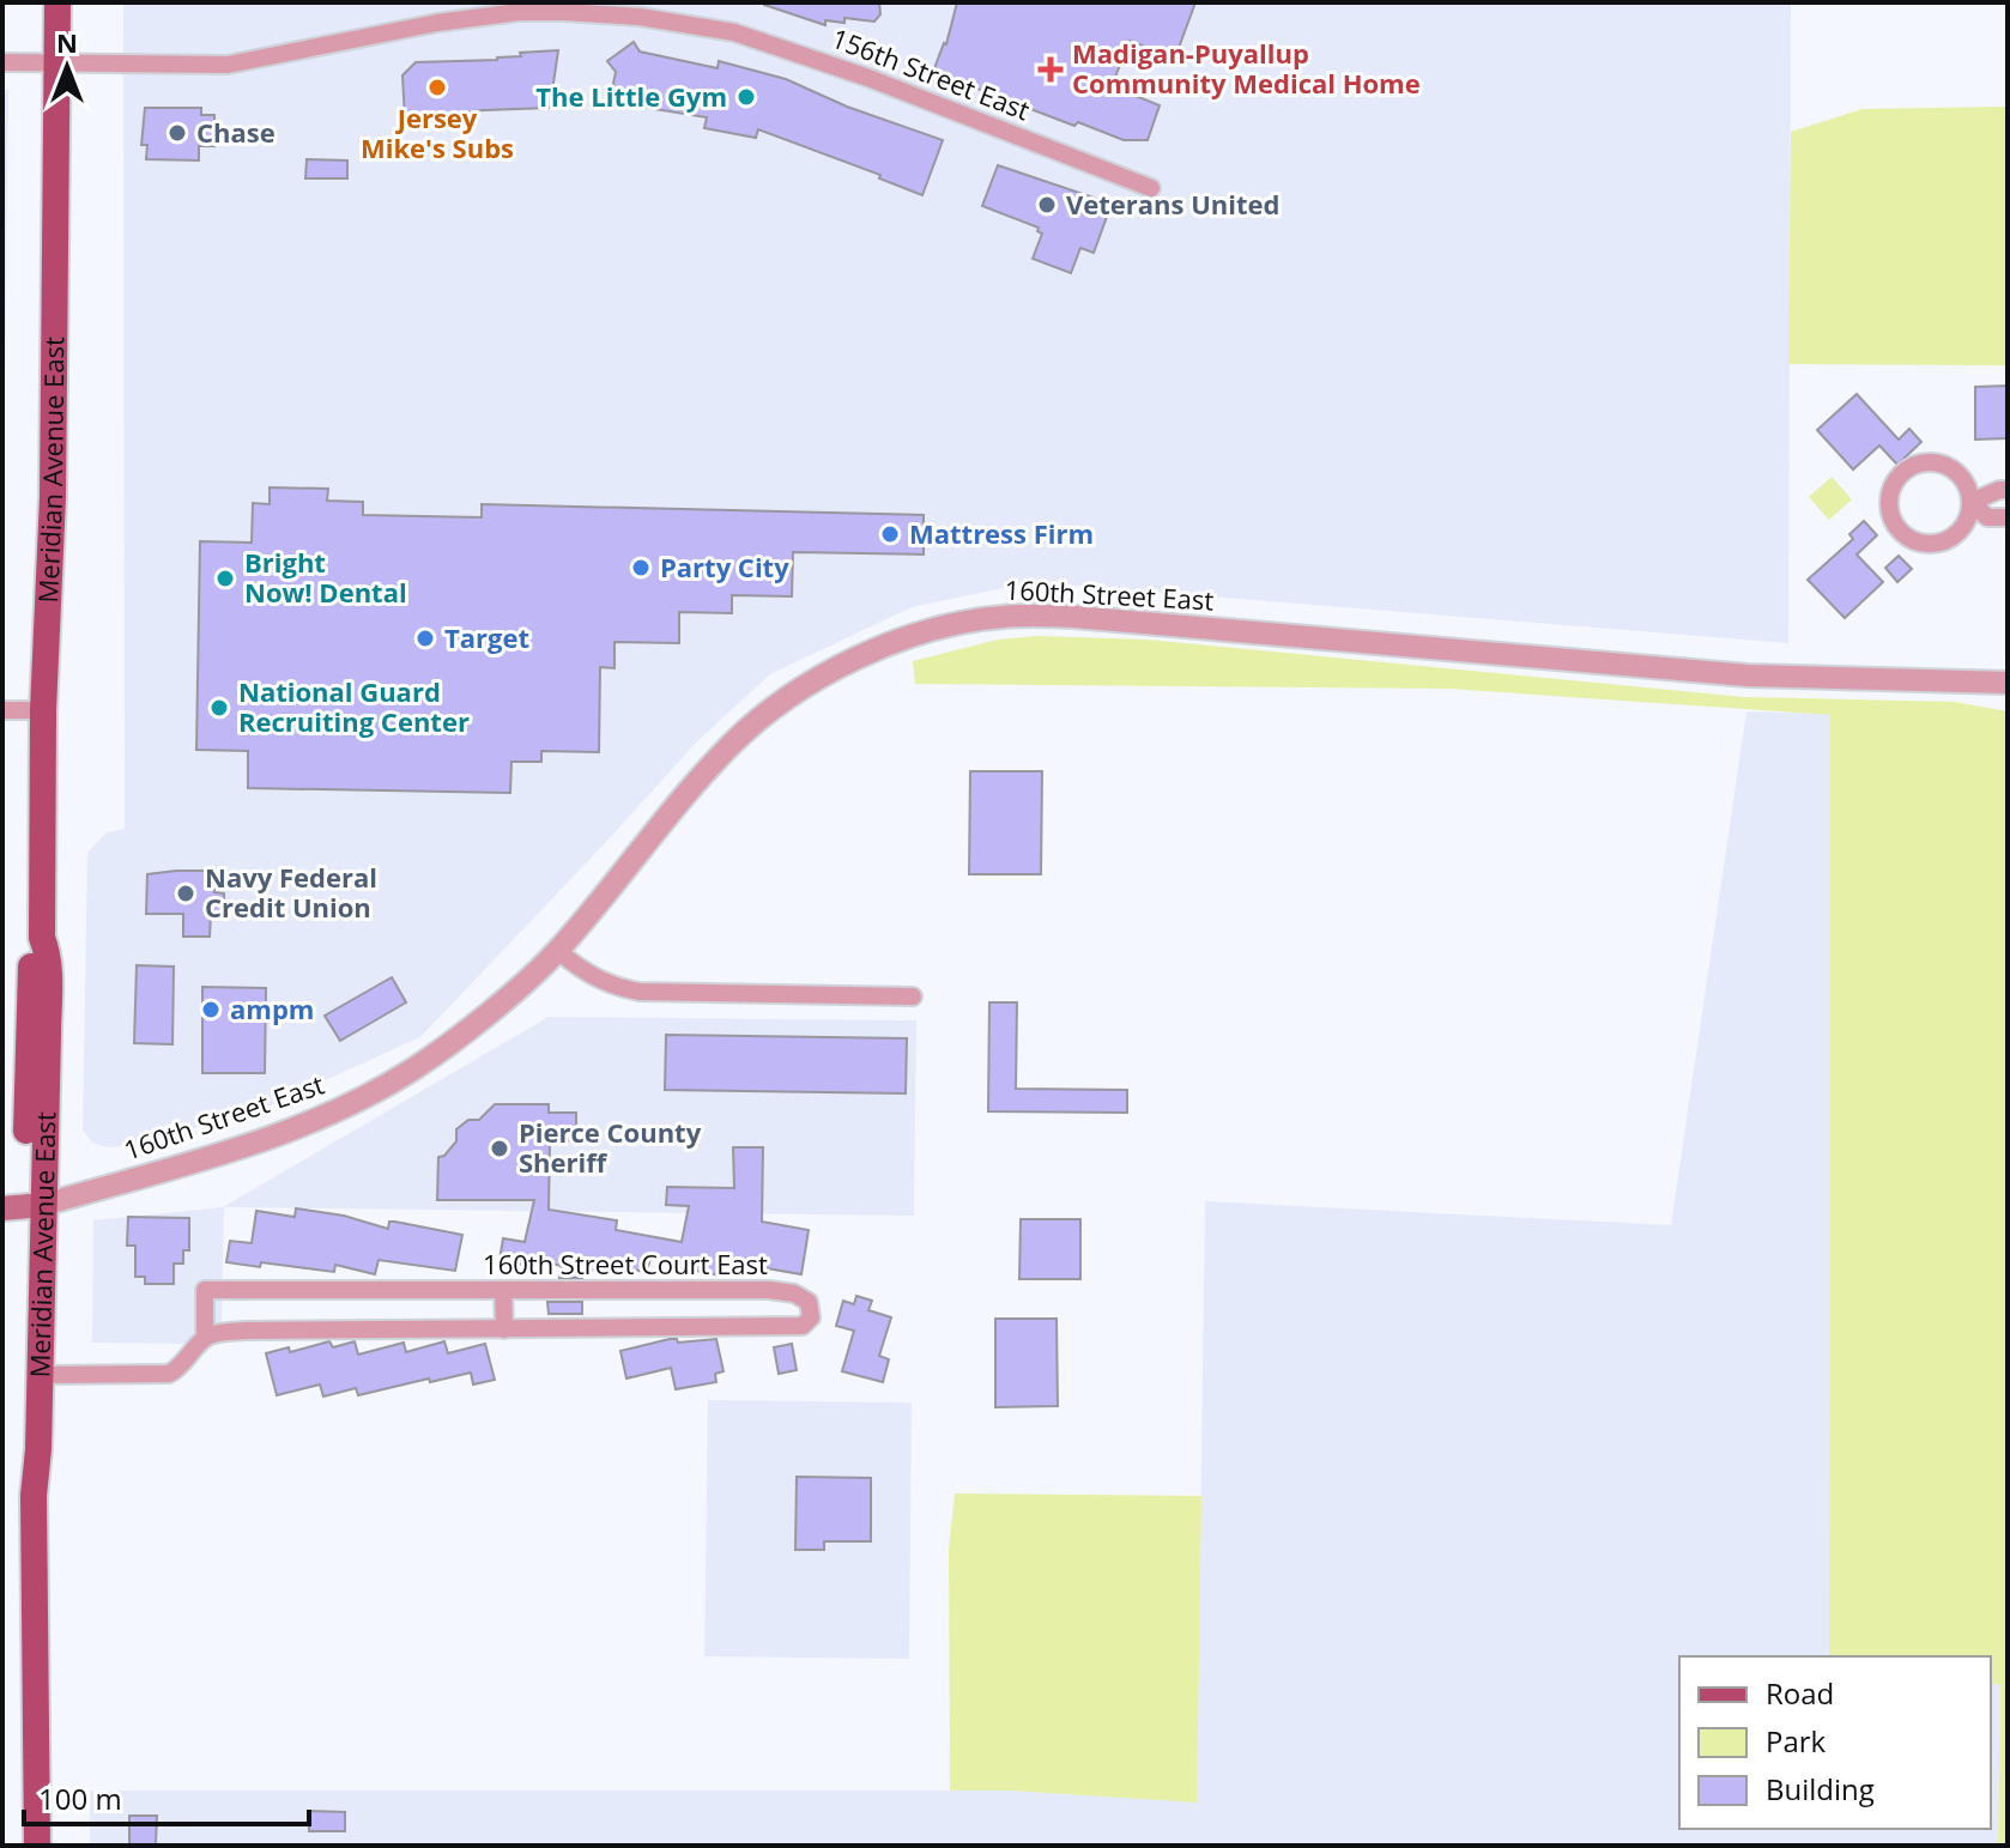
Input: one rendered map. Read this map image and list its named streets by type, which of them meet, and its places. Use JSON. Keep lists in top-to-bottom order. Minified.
{"streets":{"main road":["Meridian Avenue East"],"street":["156th Street East","160th Street East","160th Street Court East"]},"crossings":[["156th Street East","Meridian Avenue East"],["Meridian Avenue East","160th Street East"]],"places":{"health":["Madigan-Puyallup Community Medical Home"],"other":["Jersey Mike's Subs","The Little Gym","Chase","Veterans United","Mattress Firm","Party City","Bright Now! Dental","Target","National Guard Recruiting Center","Navy Federal Credit Union","ampm","Pierce County Sheriff"]},"legend":["Road","Park","Building"],"scale_bar":"100 m","north":"top"}
